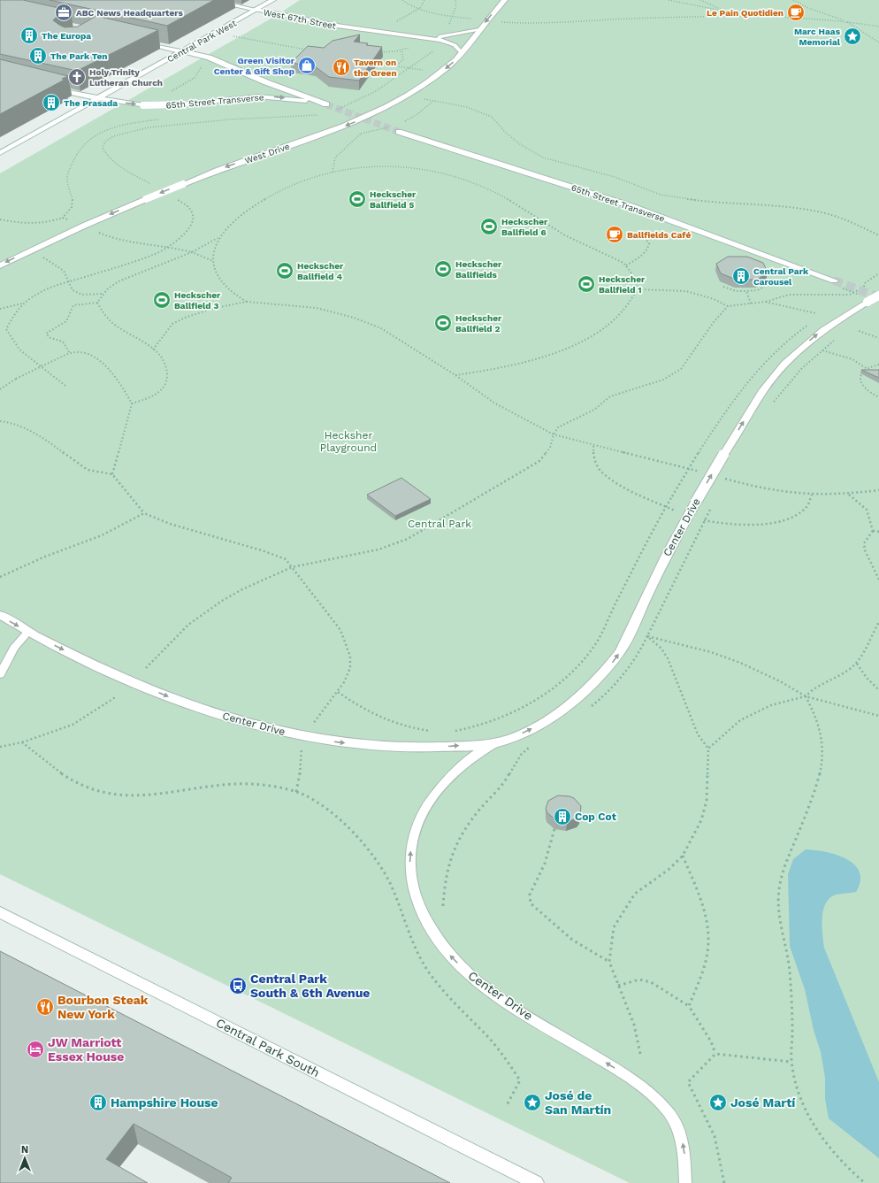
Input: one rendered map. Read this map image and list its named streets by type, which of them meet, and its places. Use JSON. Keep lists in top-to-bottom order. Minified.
{"streets":{"main road":["West 67th Street","Central Park West","65th Street Transverse","West Drive","Center Drive","Central Park South"]},"crossings":[["West 67th Street","Central Park West"],["Central Park West","65th Street Transverse"]],"one_way":["West Drive"],"parks":["Hecksher Playground","Central Park"],"places":{"office":["ABC News Headquarters"],"cafe":["Le Pain Quotidien","Ballfields Café"],"building":["The Europa","The Park Ten","The Prasada","Central Park Carousel","Cop Cot","Hampshire House"],"place":["Marc Haas Memorial","José de San Martín","José Martí"],"shop":["Green Visitor Center & Gift Shop"],"restaurant":["Tavern on the Green","Bourbon Steak New York"],"church":["Holy Trinity Lutheran Church"],"sports":["Heckscher Ballfield 5","Heckscher Ballfield 6","Heckscher Ballfields","Heckscher Ballfield 4","Heckscher Ballfield 1","Heckscher Ballfield 3","Heckscher Ballfield 2"],"bus stop":["Central Park South & 6th Avenue"],"hotel":["JW Marriott Essex House"]},"north":"top"}
